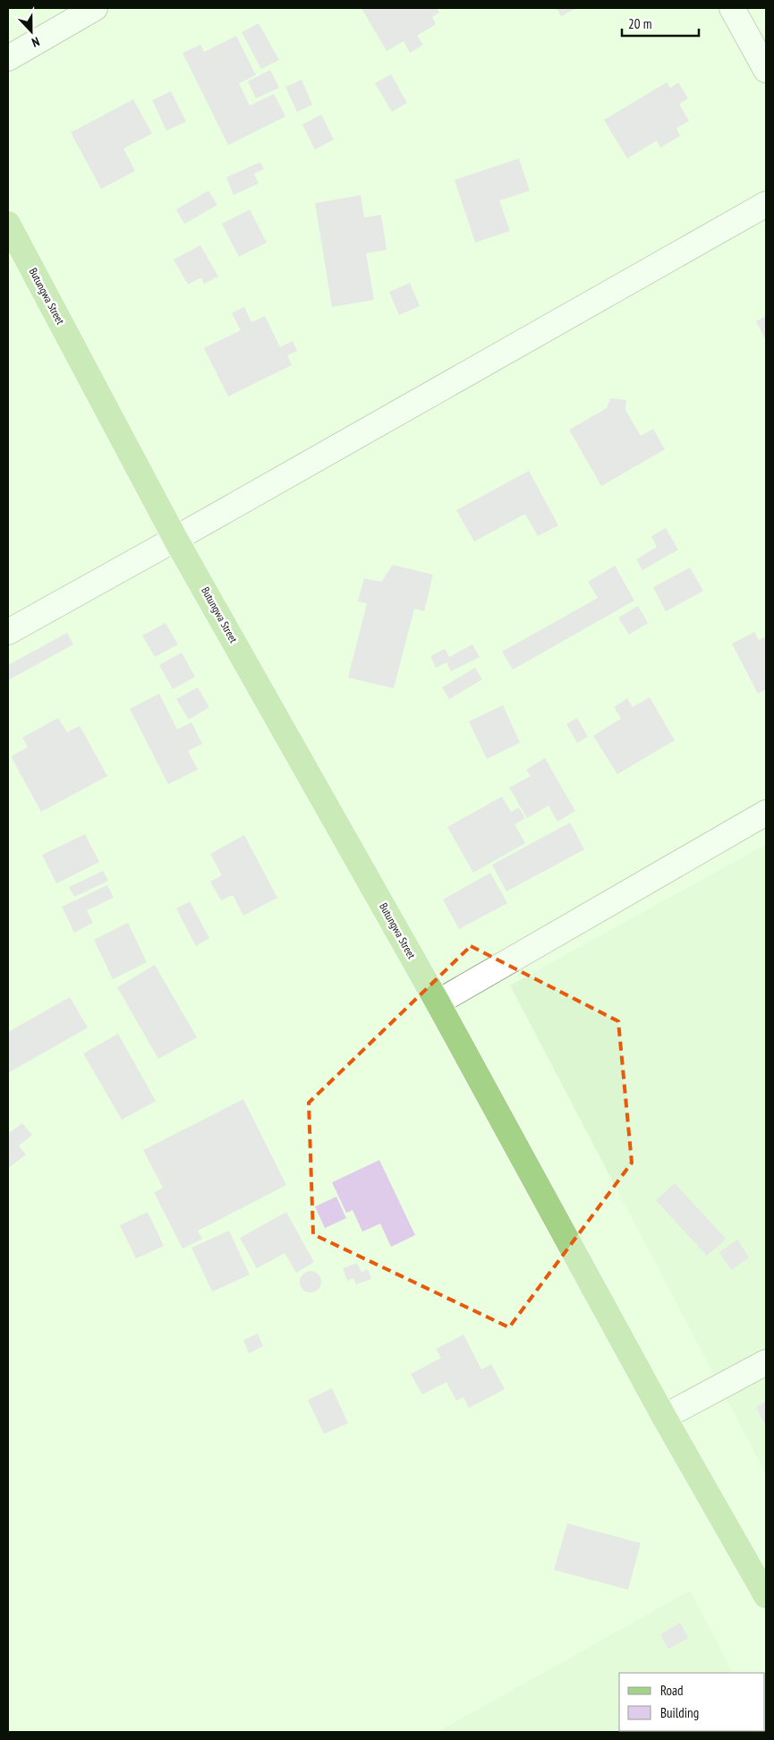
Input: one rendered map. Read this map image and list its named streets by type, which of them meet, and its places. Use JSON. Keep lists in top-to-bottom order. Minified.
{"streets":{"main road":["Butungwa Street"]},"legend":["Road","Building"],"scale_bar":"20 m","north":"bottom"}
